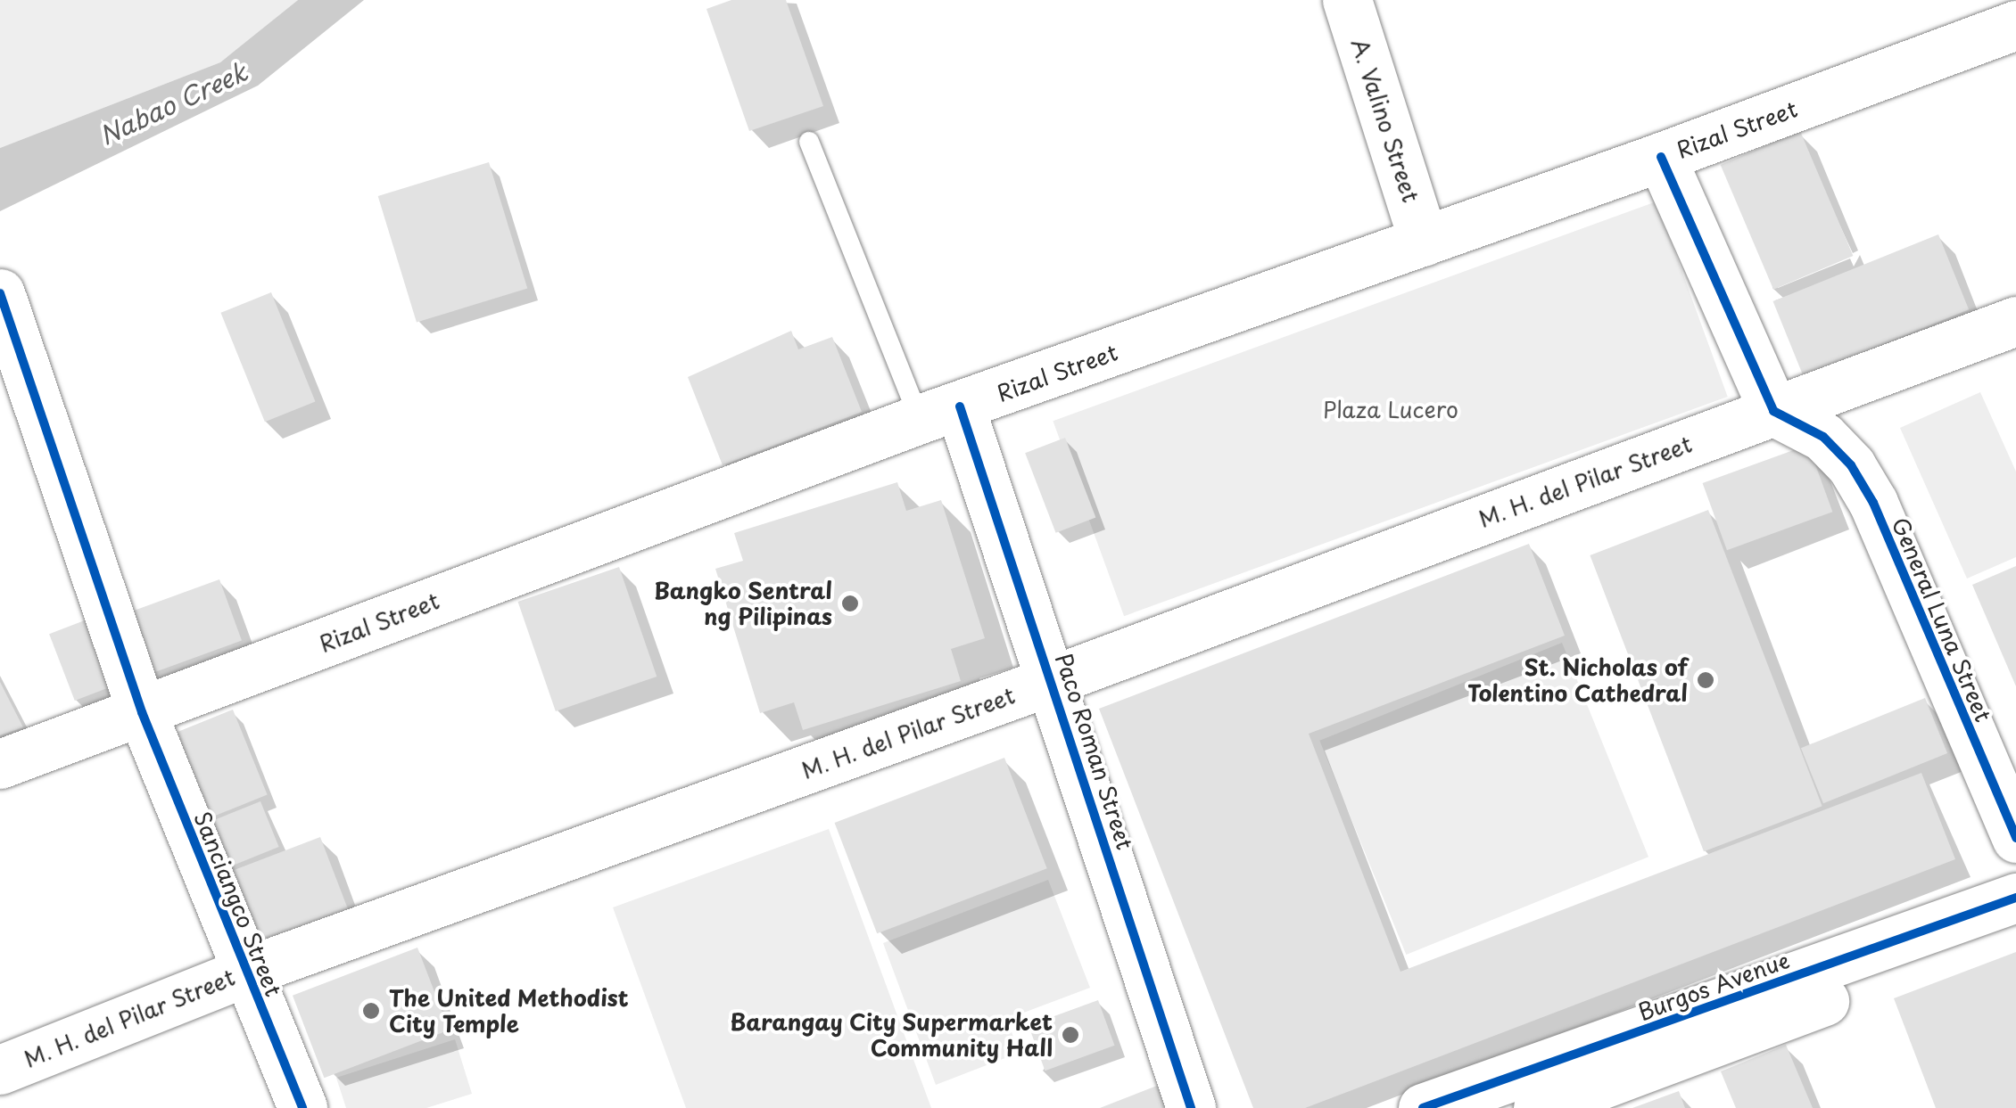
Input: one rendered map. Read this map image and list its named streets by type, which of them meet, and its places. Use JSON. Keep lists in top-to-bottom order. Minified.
{"streets":{"main road":["A. Valino Street","Rizal Street","M. H. del Pilar Street","General Luna Street","Paco Roman Street","Sanciangco Street","Burgos Avenue"]},"crossings":[["A. Valino Street","Rizal Street"],["Rizal Street","Paco Roman Street"],["Rizal Street","Sanciangco Street"],["M. H. del Pilar Street","General Luna Street"],["M. H. del Pilar Street","Paco Roman Street"],["M. H. del Pilar Street","Sanciangco Street"]],"water":["Nabao Creek"],"parks":["Plaza Lucero"],"places":["Bangko Sentral ng Pilipinas","St. Nicholas of Tolentino Cathedral","The United Methodist City Temple","Barangay City Supermarket Community Hall"]}
